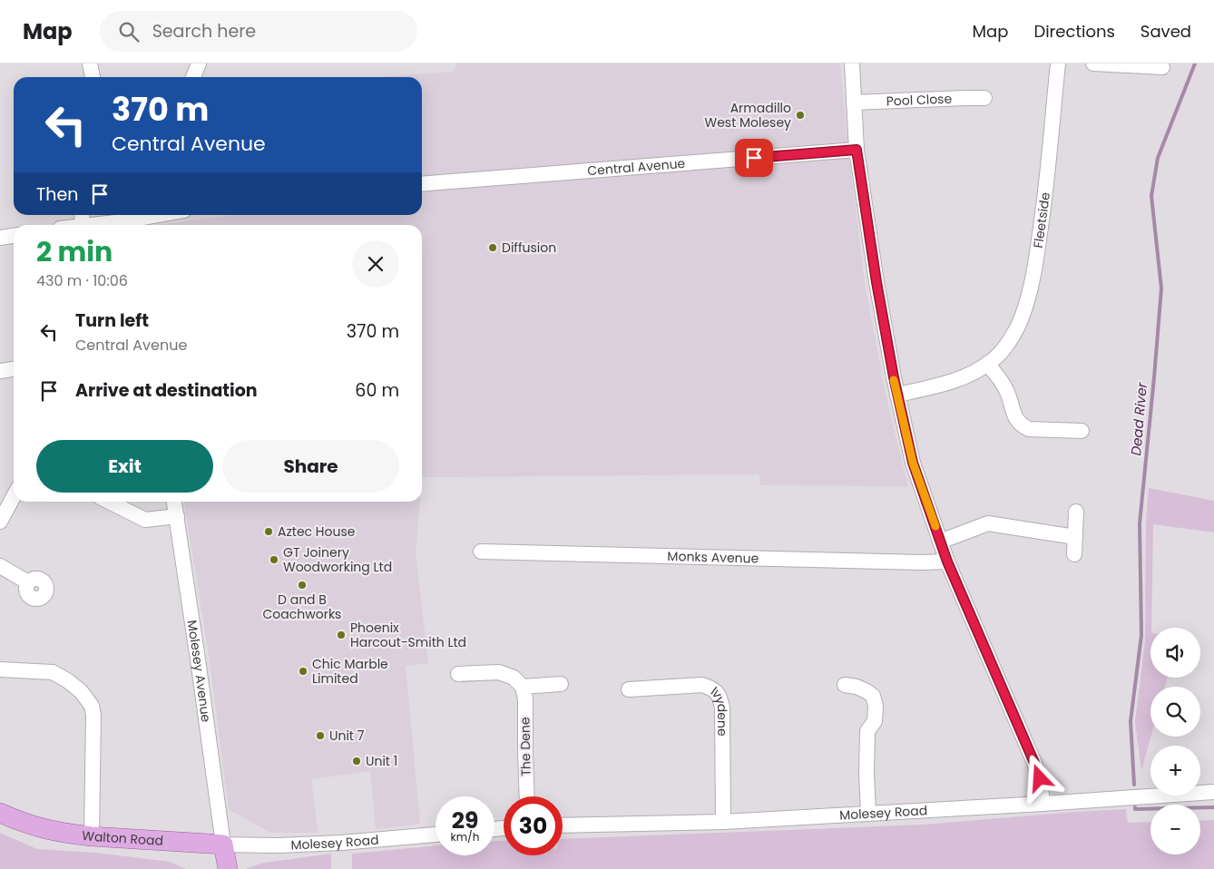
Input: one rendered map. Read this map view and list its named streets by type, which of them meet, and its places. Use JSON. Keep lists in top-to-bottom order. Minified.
{"streets":{"main road":["Walton Road"],"street":["Pool Close","Central Avenue","Fleetside","Monks Avenue","Molesey Avenue","Ivydene","The Dene","Molesey Road"]},"crossings":[["Molesey Avenue","Molesey Road"],["Molesey Avenue","Walton Road"],["Ivydene","Molesey Road"],["Molesey Road","Walton Road"]],"water":["Dead River"],"places":["Armadillo West Molesey","Diffusion","Aztec House","GT Joinery Woodworking Ltd","D and B Coachworks","Phoenix Harcout-Smith Ltd","Chic Marble Limited","Unit 7","Unit 1"],"page":{"header":"Map","search":"Search here","nav":["Map","Directions","Saved"],"turn":["370 m","Central Avenue"],"then":"Then","heading":["2 min","430 m · 10:06"],"list":[{"name":"Turn left","note":"Central Avenue","value":"370 m"},{"name":"Arrive at destination","value":"60 m"}],"buttons":["Exit","Share"],"map_buttons":["+","−"],"speed":"29 km/h","limit":"30"}}
